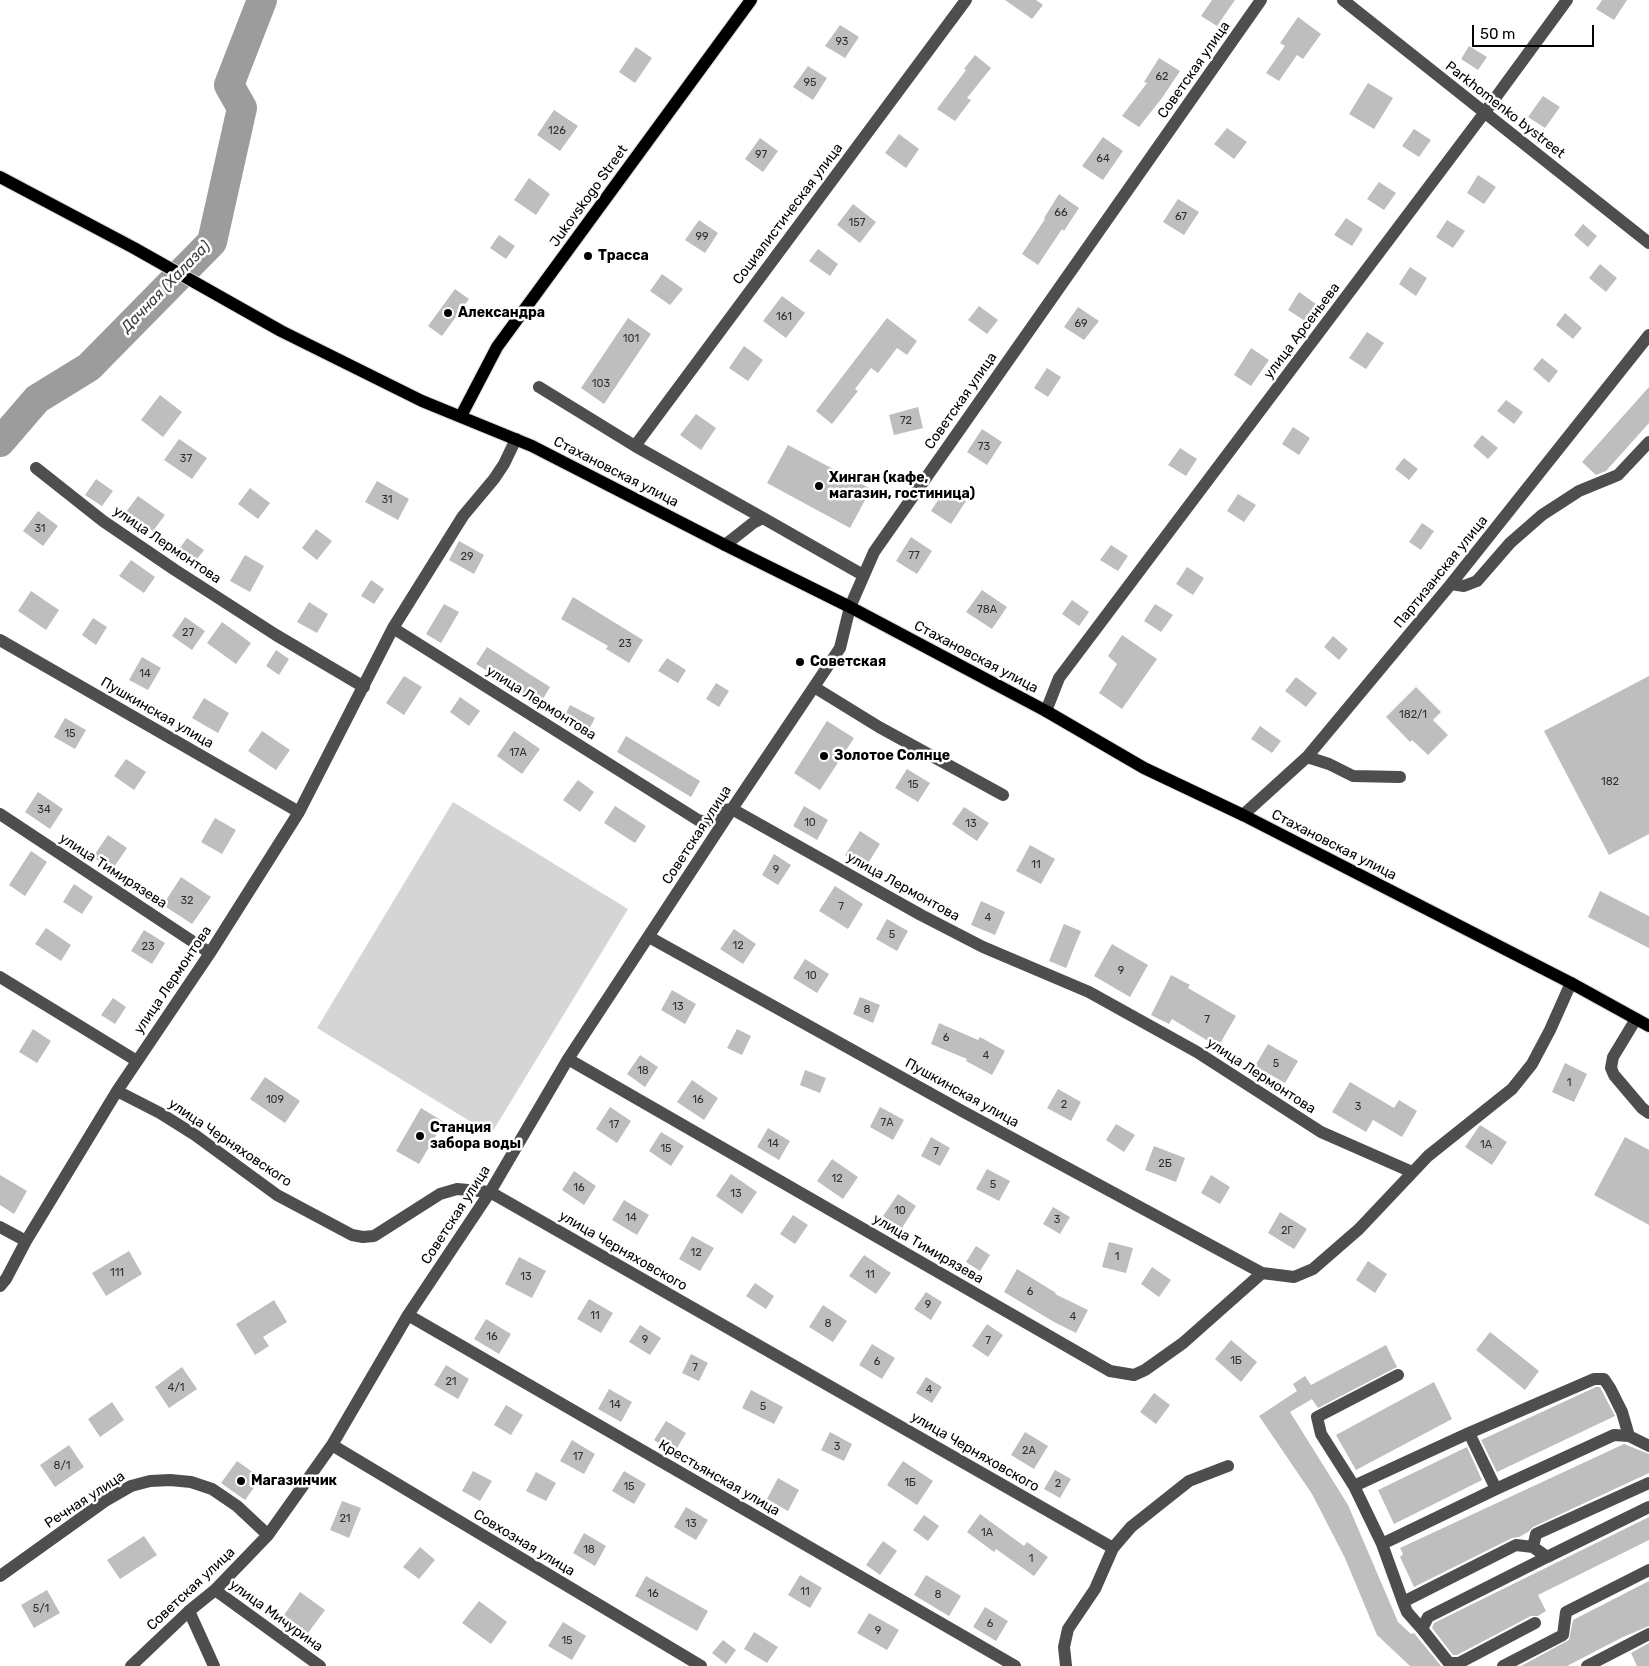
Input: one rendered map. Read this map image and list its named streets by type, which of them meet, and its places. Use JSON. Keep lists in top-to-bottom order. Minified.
{"streets":{"main road":["Jukovskogo Street","Стахановская улица"],"street":["Советская улица","Parkhomenko bystreet","Социалистическая улица","улица Арсеньева","улица Лермонтова","Партизанская улица","Пушкинская улица","улица Тимирязева","улица Черняховского","Крестьянская улица","Речная улица","Совхозная улица","улица Мичурина"]},"crossings":[["Советская улица","Стахановская улица"],["Советская улица","улица Лермонтова"],["Советская улица","Пушкинская улица"],["Советская улица","улица Тимирязева"],["Советская улица","улица Черняховского"],["Советская улица","Крестьянская улица"],["Советская улица","Речная улица"],["Советская улица","Совхозная улица"],["Советская улица","улица Мичурина"],["Parkhomenko bystreet","улица Арсеньева"],["Jukovskogo Street","Стахановская улица"],["улица Арсеньева","Стахановская улица"],["Стахановская улица","улица Лермонтова"],["Стахановская улица","Партизанская улица"],["Стахановская улица","Пушкинская улица"],["улица Лермонтова","Пушкинская улица"],["улица Лермонтова","улица Тимирязева"],["улица Лермонтова","улица Черняховского"],["Пушкинская улица","улица Тимирязева"]],"water":["Дачная (Халаза)"],"places":["Трасса","Александра","Хинган (кафе, магазин, гостиница)","Советская","Золотое Солнце","Станция забора воды","Магазинчик"],"house_numbers":["93","62","95","126","97","64","66","67","157","99","161","69","101","103","72","73","37","31","31","77","29","78А","27","23","14","182/1","15","17А","182","15","34","10","13","11","9","32","7","4","5","12","23","9","10","13","8","7","6","4","5","18","1","109","16","2","3","7А","17","14","1А","15","7","2Б","12","5","16","13","10","14","3","2Г","12","1","111","11","13","6","9","11","4","8","16","9","7","1Б","6","7","21","4/1","4","14","5","3","2А","17","8/1","1Б","2","15","21","13","1А","18","1","11","16","8","5/1","6","9","15"],"scale_bar":"50 m"}
